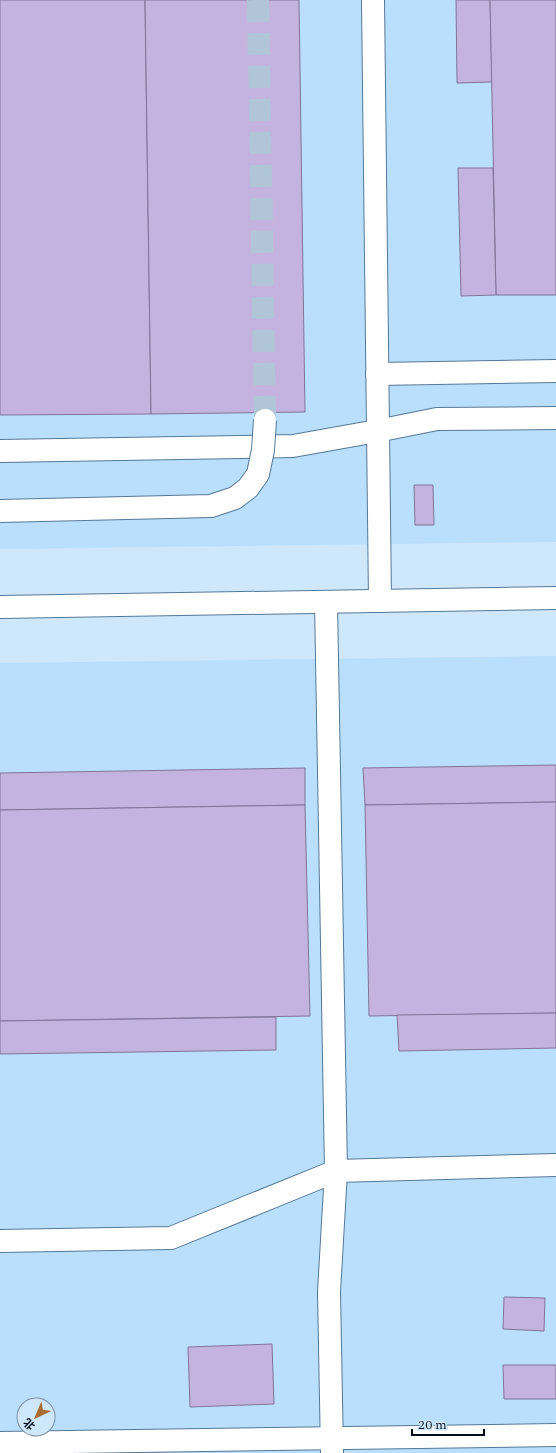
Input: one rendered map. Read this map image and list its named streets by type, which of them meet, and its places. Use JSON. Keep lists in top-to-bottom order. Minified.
{"scale_bar":"20 m","north":"bottom left"}
